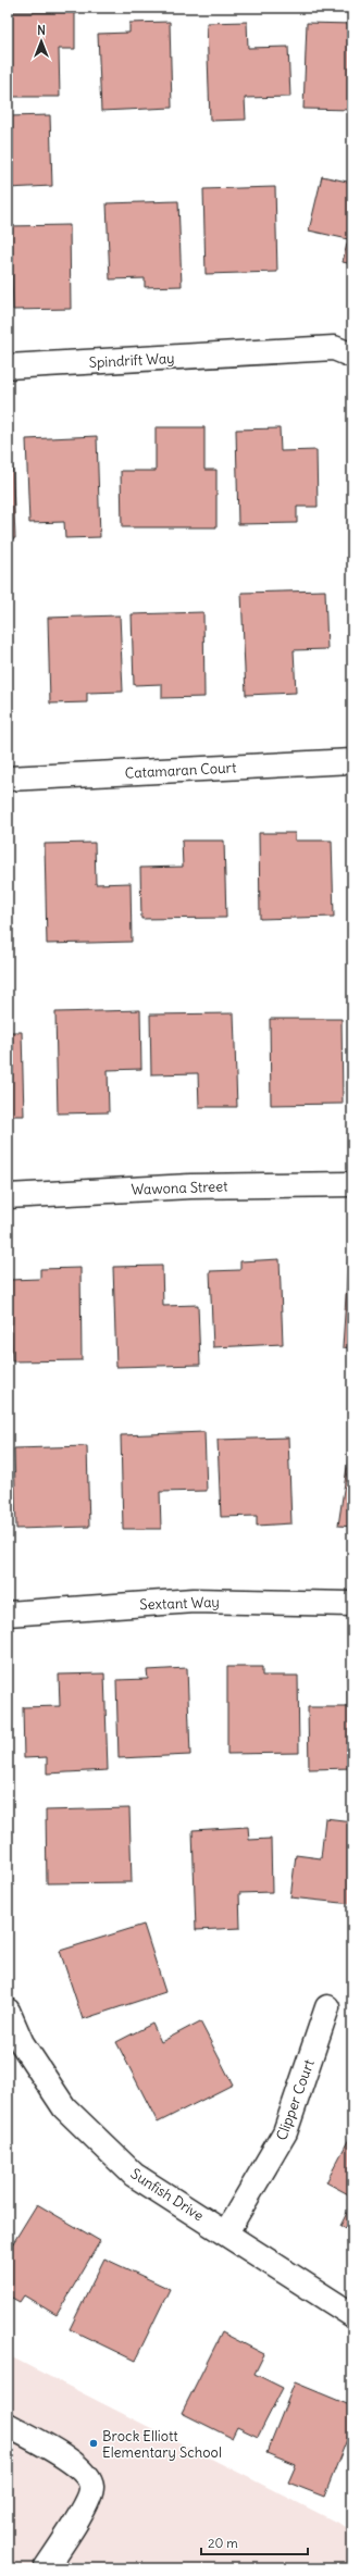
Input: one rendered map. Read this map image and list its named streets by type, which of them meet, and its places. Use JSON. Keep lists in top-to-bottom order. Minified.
{"streets":{"street":["Spindrift Way","Catamaran Court","Wawona Street","Sextant Way","Clipper Court","Sunfish Drive"]},"crossings":[["Clipper Court","Sunfish Drive"]],"places":["Brock Elliott Elementary School"],"scale_bar":"20 m","north":"top"}
